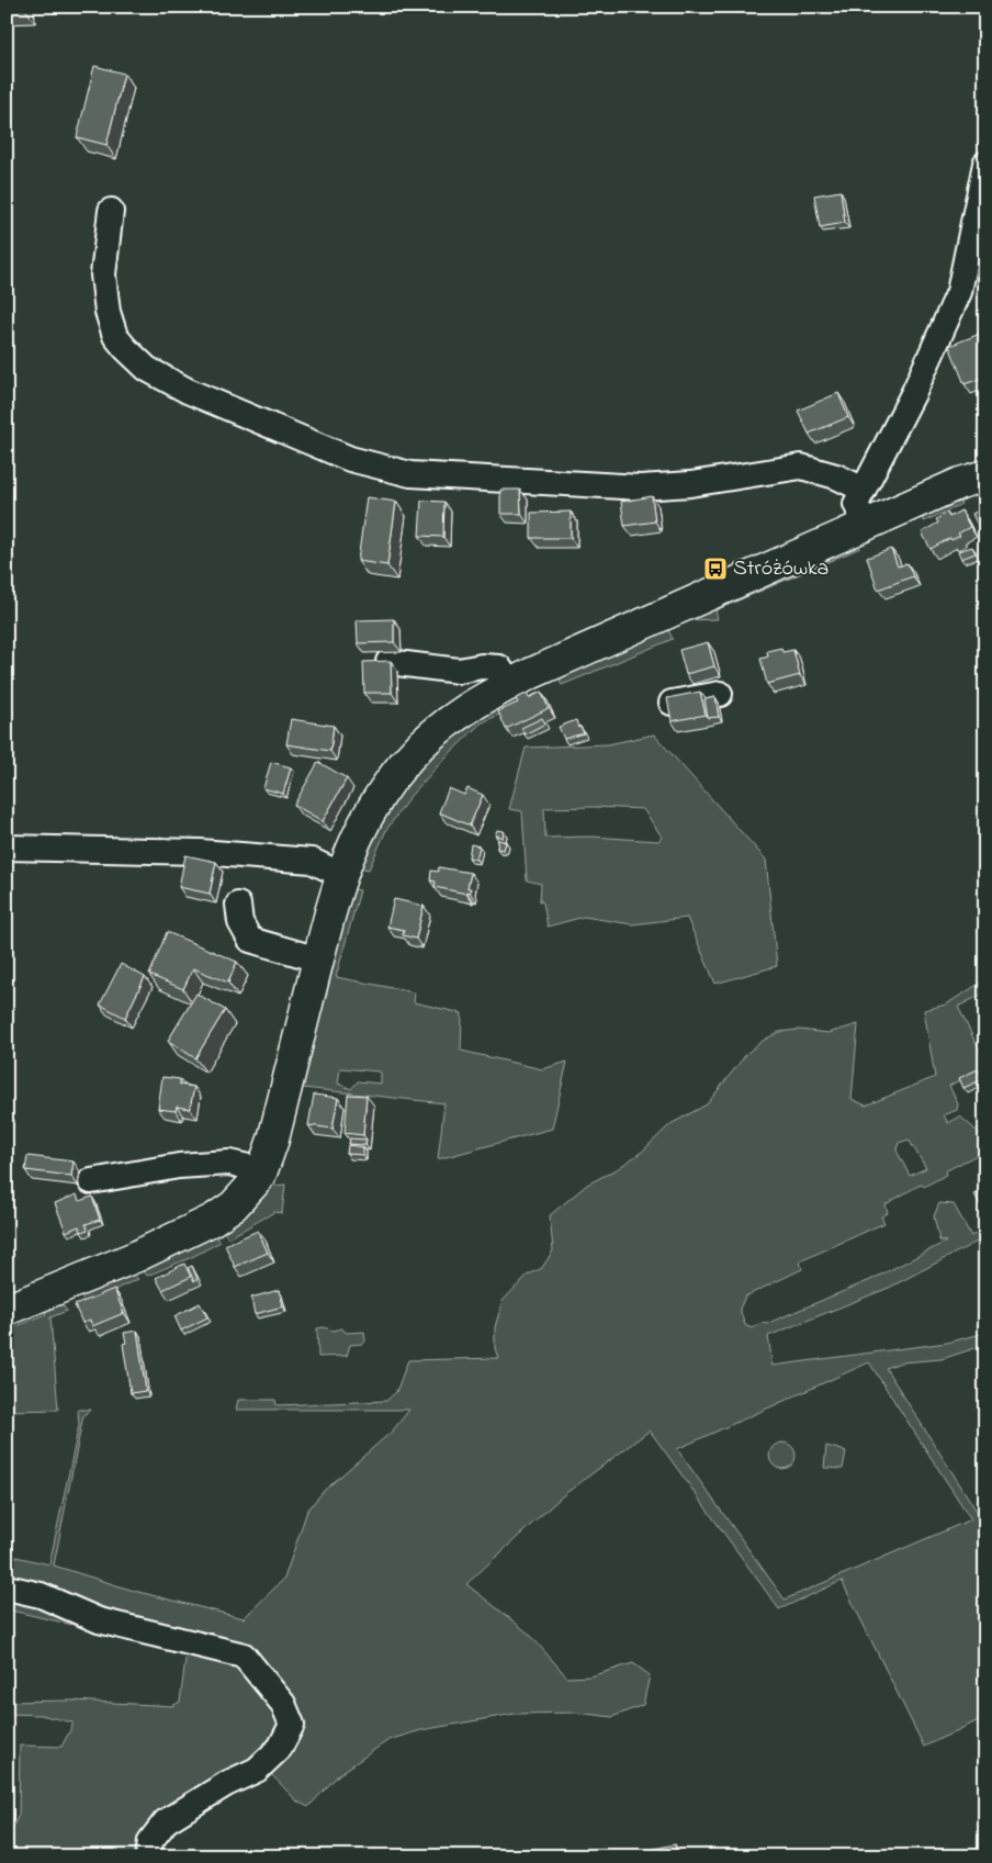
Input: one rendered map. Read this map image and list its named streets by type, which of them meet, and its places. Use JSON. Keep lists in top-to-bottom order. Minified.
{"places":{"bus stop":["Stróżówka"]}}
